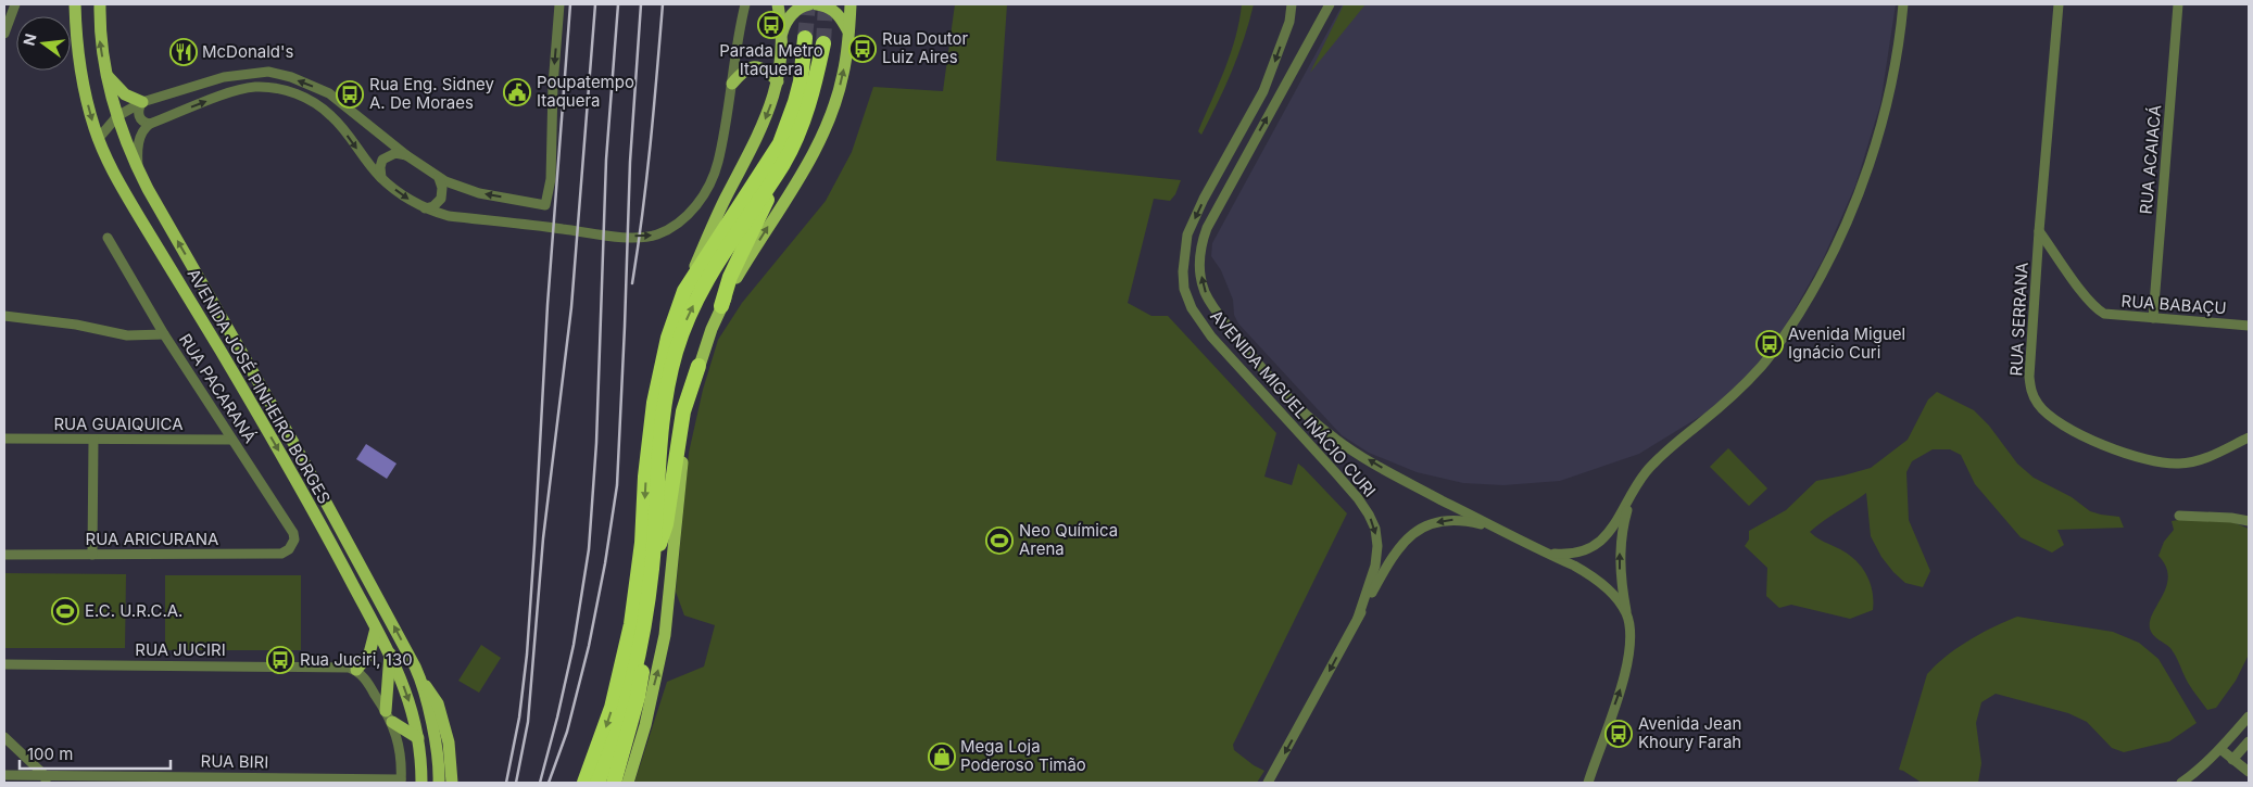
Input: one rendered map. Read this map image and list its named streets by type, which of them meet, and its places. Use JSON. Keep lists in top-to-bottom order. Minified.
{"streets":{"main road":["AVENIDA JOSÉ PINHEIRO BORGES"],"street":["RUA ACAIACÁ","RUA BABAÇU","RUA SERRANA","RUA PACARANÁ","AVENIDA MIGUEL INÁCIO CURI","RUA GUAIQUICA","RUA ARICURANA","RUA JUCIRI","RUA BIRI"]},"crossings":[["RUA ACAIACÁ","RUA BABAÇU"],["RUA BABAÇU","RUA SERRANA"],["RUA PACARANÁ","RUA GUAIQUICA"],["RUA PACARANÁ","RUA ARICURANA"]],"places":{"bus stop":["Parada Metro Itaquera","Rua Doutor Luiz Aires","Rua Eng. Sidney A. De Moraes","Avenida Miguel Ignácio Curi","Rua Juciri, 130","Avenida Jean Khoury Farah"],"restaurant":["McDonald's"],"public building":["Poupatempo Itaquera"],"sports":["Neo Química Arena","E.C. U.R.C.A."],"shop":["Mega Loja Poderoso Timão"]},"scale_bar":"100 m","north":"left"}
